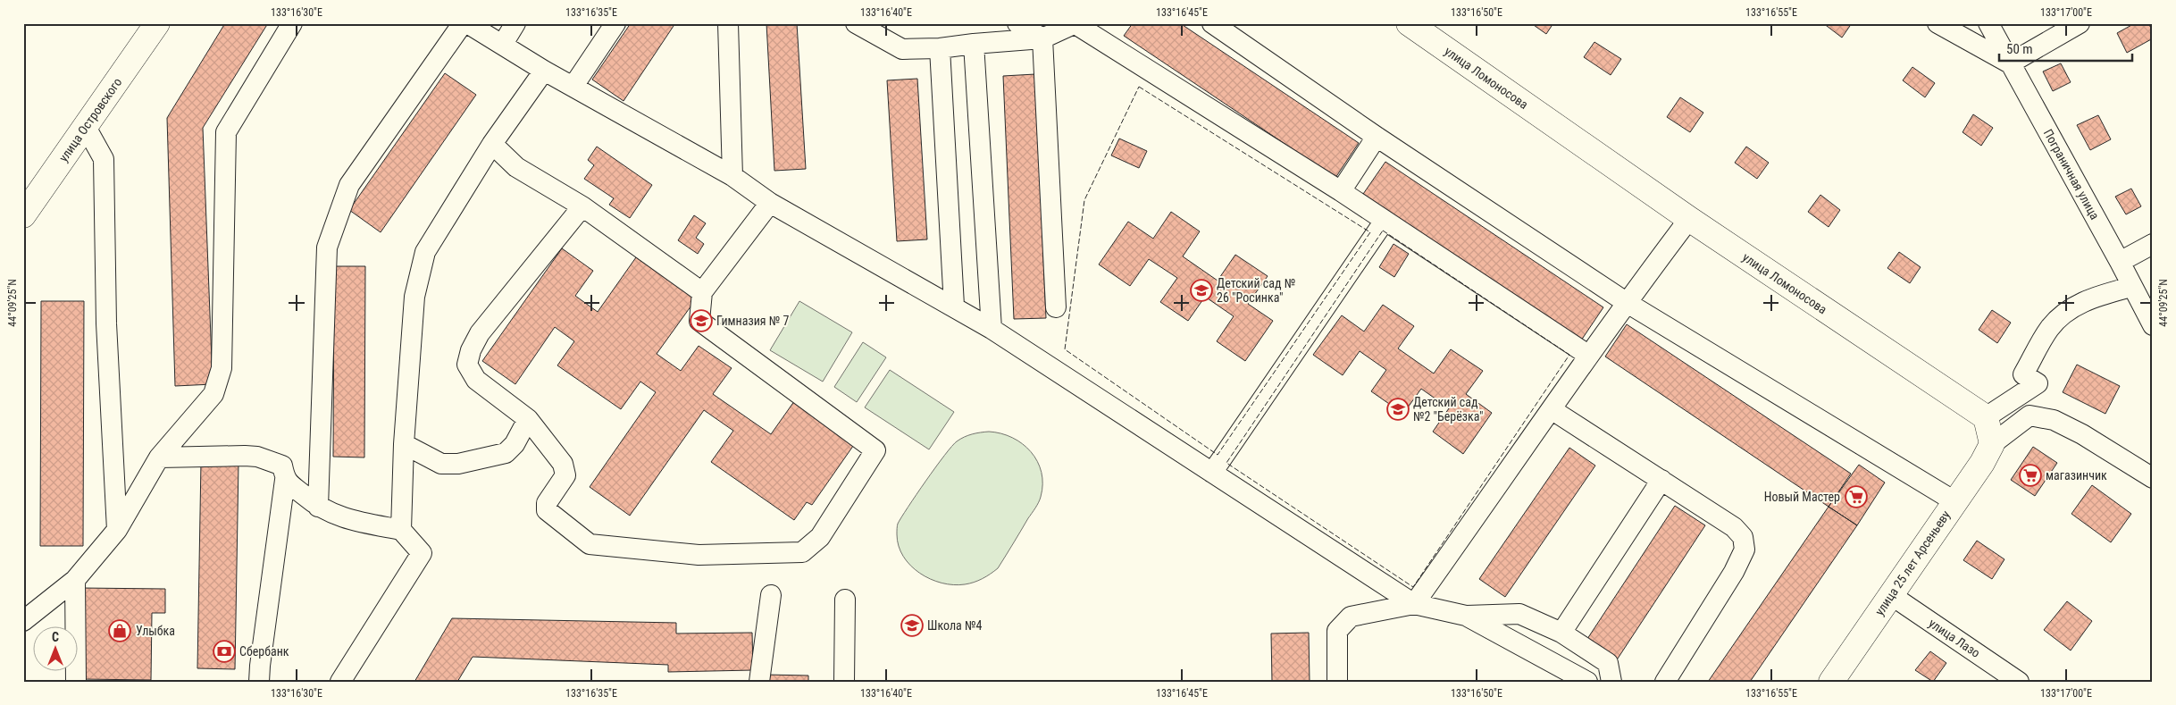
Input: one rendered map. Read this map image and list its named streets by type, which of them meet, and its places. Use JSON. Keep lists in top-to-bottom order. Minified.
{"streets":{"main road":["улица Ломоносова","улица Островского","улица 25 лет Арсеньеву"],"street":["Пограничная улица","улица Лазо"]},"crossings":[["улица 25 лет Арсеньеву","улица Лазо"]],"places":{"school or university":["Детский сад № 26 \"Росинка\"","Гимназия № 7","Детский сад №2 \"Берёзка\"","Школа №4"],"supermarket":["магазинчик","Новый Мастер"],"shop":["Улыбка"],"bank":["Сбербанк"]},"scale_bar":"50 m","north":"top","coordinates":["133°16'30\"E","133°16'35\"E","133°16'40\"E","133°16'45\"E","133°16'50\"E","133°16'55\"E","133°17'00\"E","44°09'25\"N"]}
